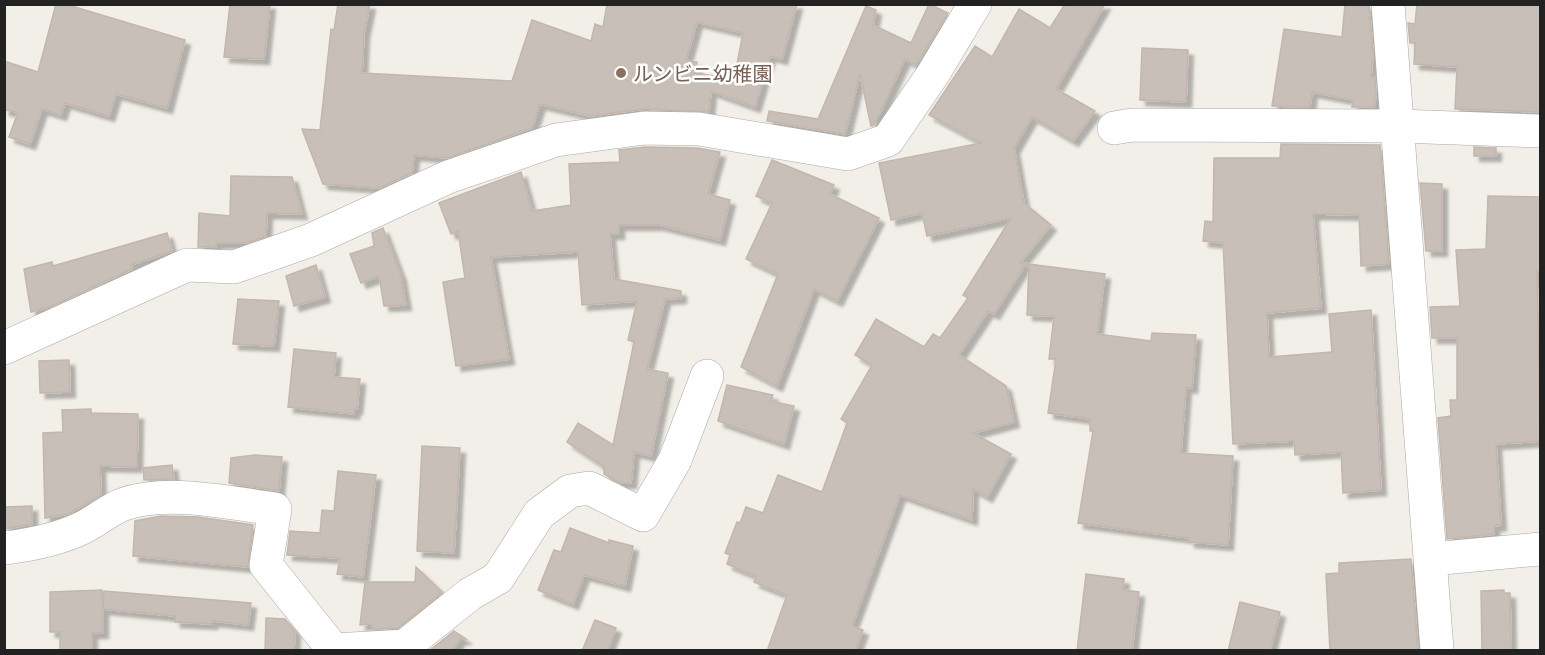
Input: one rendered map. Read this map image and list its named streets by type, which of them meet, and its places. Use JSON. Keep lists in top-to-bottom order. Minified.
{"places":["ルンビニ幼稚園"]}
